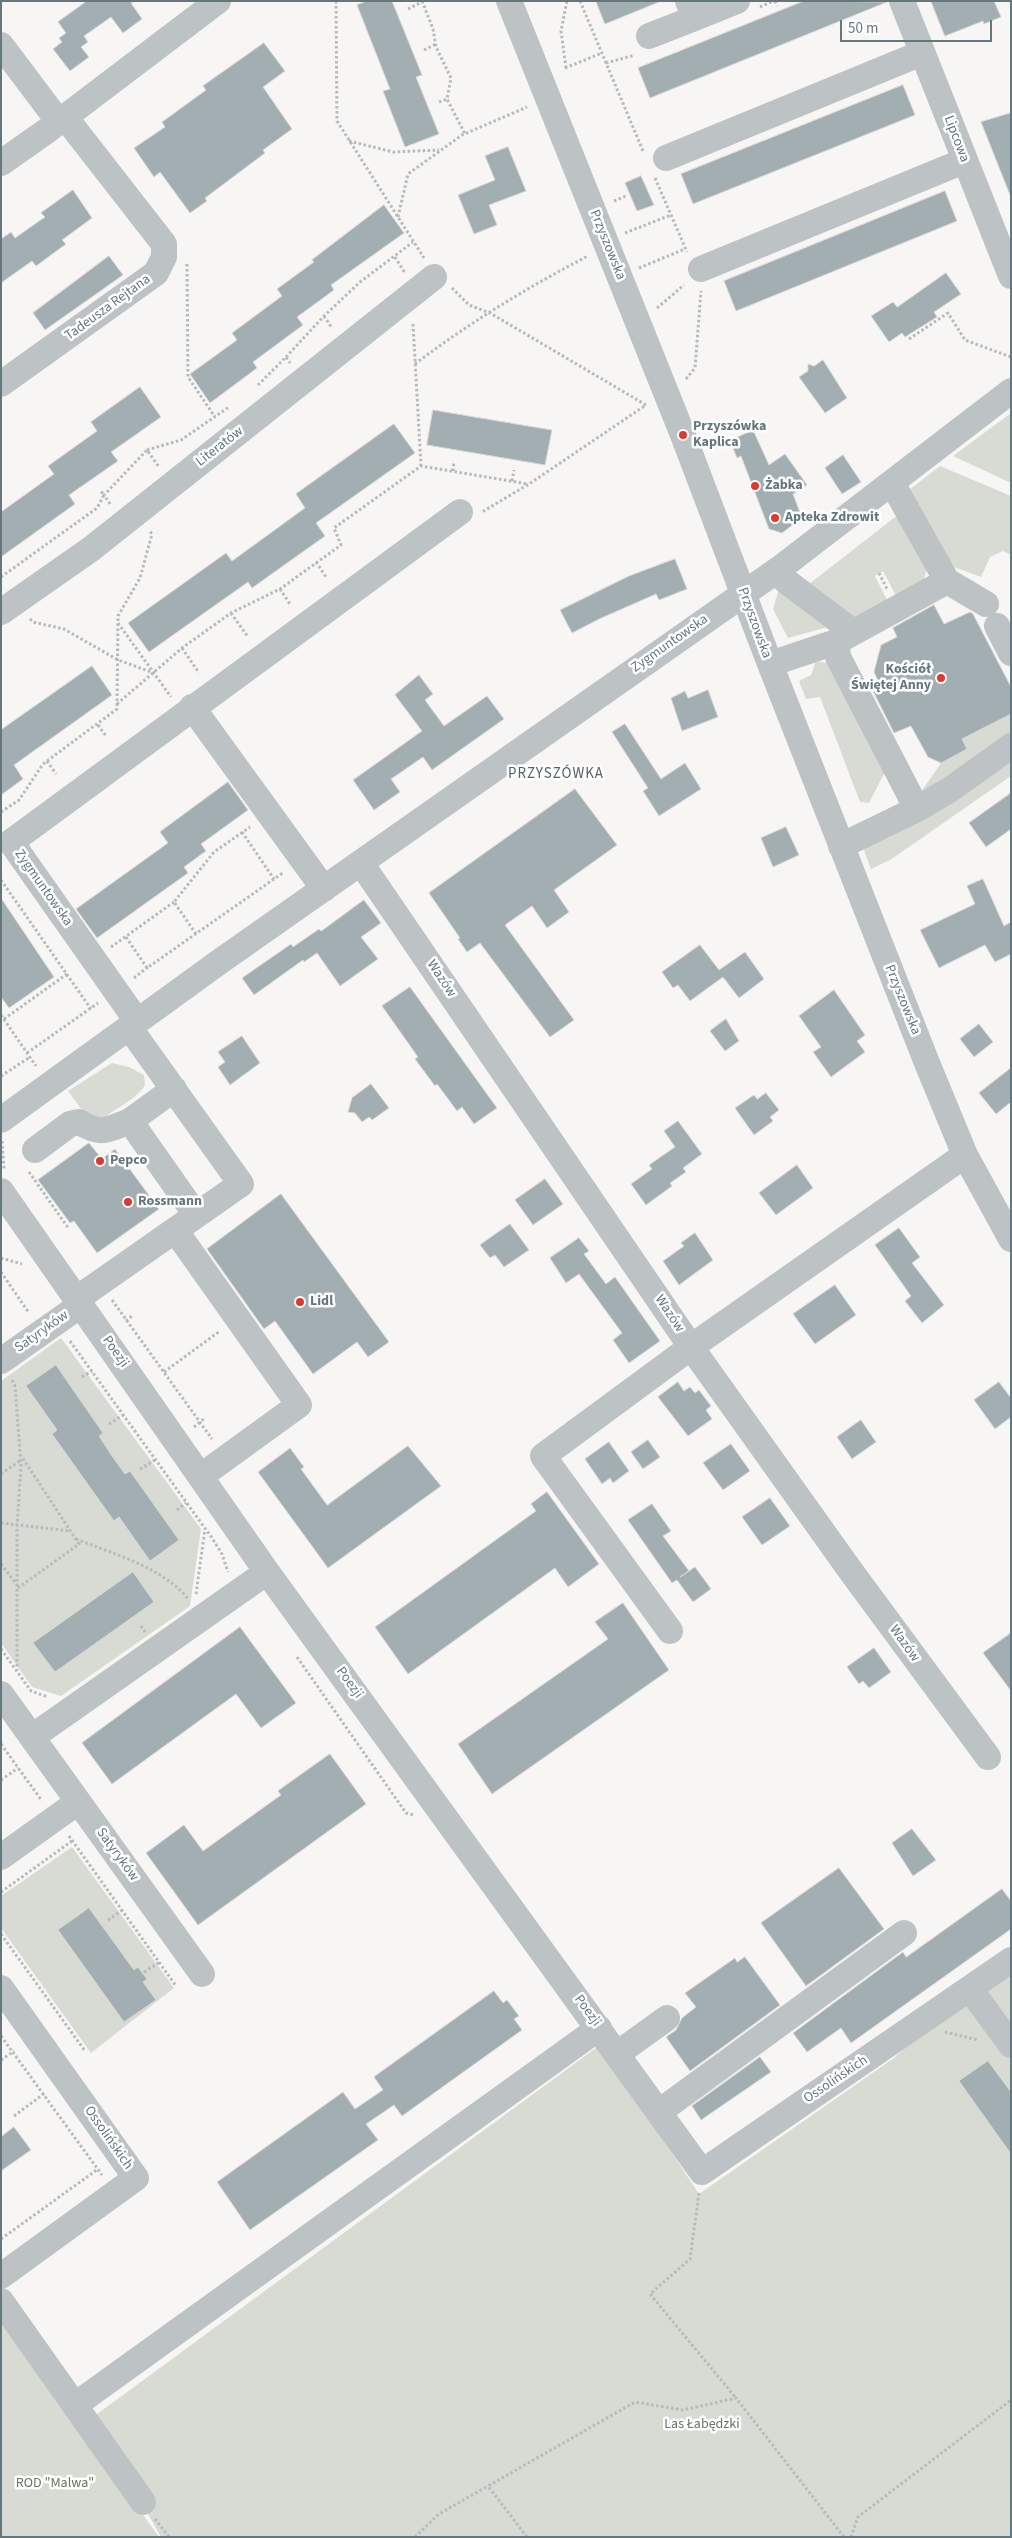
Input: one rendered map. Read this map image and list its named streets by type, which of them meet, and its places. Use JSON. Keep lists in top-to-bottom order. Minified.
{"streets":{"street":["Lipcowa","Przyszowska","Tadeusza Rejtana","Literatów","Zygmuntowska","Wazów","Satyryków","Poezji","Ossolińskich"]},"crossings":[["Przyszowska","Zygmuntowska"],["Zygmuntowska","Wazów"],["Satyryków","Poezji"],["Poezji","Ossolińskich"]],"districts":["PRZYSZÓWKA"],"parks":["Las Łabędzki","ROD \"Malwa\""],"places":["Przyszówka Kaplica","Żabka","Apteka Zdrowit","Kościół Świętej Anny","Pepco","Rossmann","Lidl"],"scale_bar":"50 m"}
